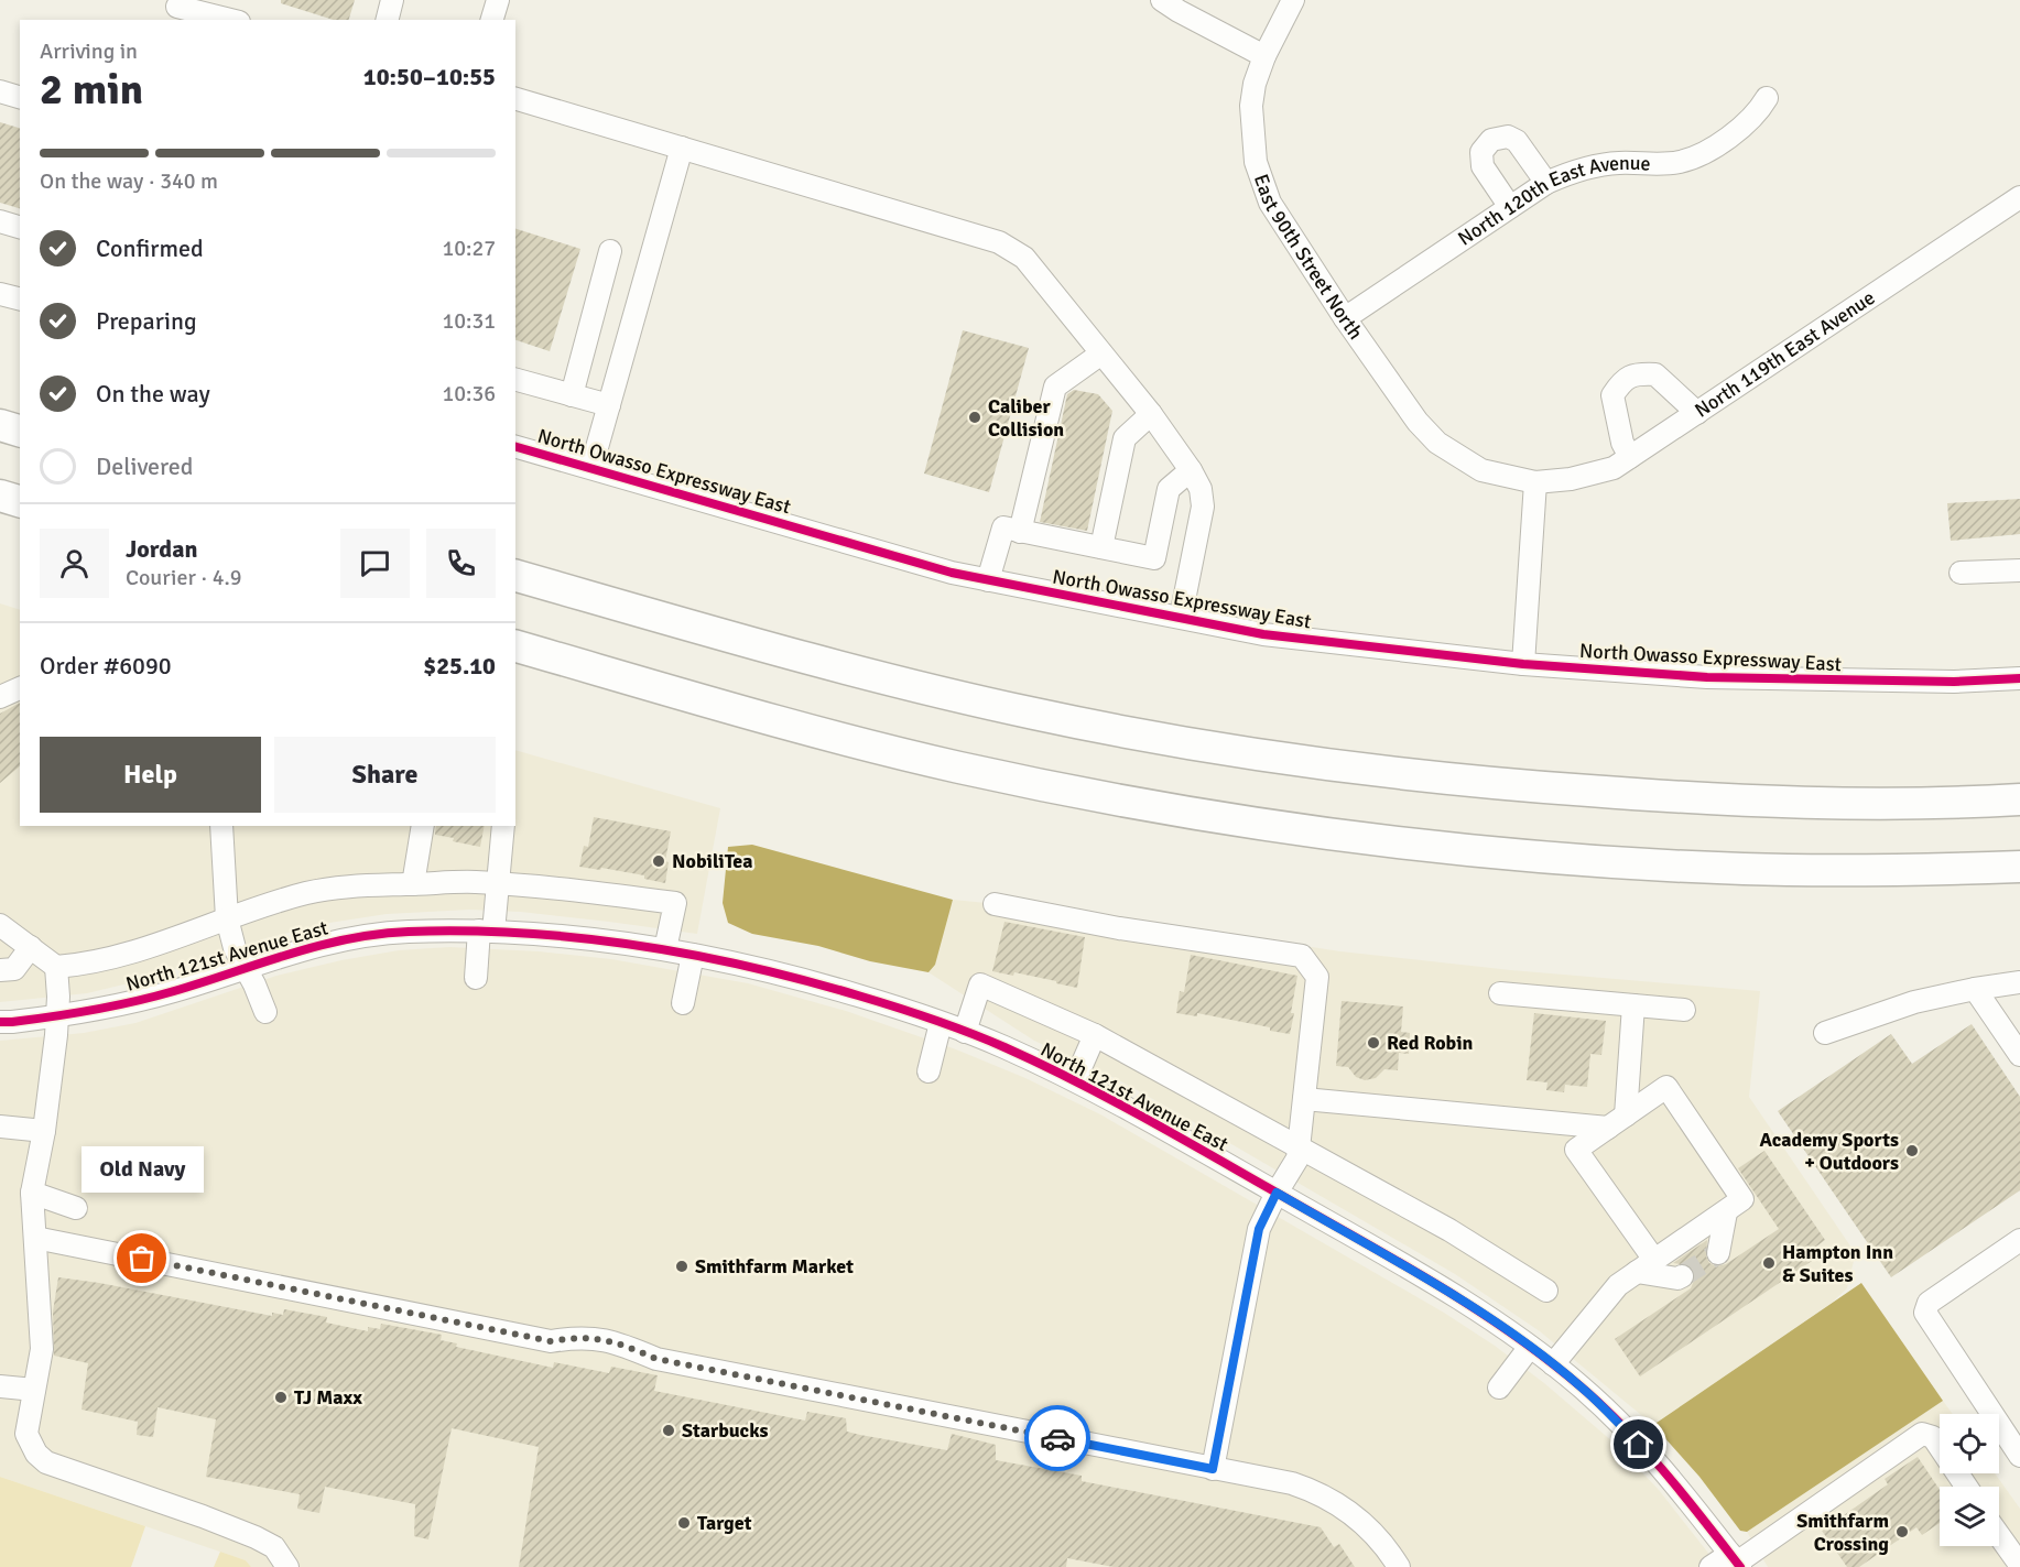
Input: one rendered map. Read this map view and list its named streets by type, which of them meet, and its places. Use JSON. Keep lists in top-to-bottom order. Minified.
{"streets":{"street":["North 120th East Avenue","East 90th Street North","North 119th East Avenue","North Owasso Expressway East","North 121st Avenue East"]},"crossings":[["North 120th East Avenue","East 90th Street North"],["East 90th Street North","North 119th East Avenue"]],"places":["Caliber Collision","NobiliTea","Red Robin","Academy Sports + Outdoors","Old Navy","Hampton Inn & Suites","Smithfarm Market","TJ Maxx","Starbucks","Target","Smithfarm Crossing"],"page":{"heading":["2 min","Arriving in","10:50–10:55"],"panel":["Jordan","Courier · 4.9","Order #6090","$25.10"],"bar":"On the way · 340 m","list":[["Confirmed","10:27"],["Preparing","10:31"],["On the way","10:36"],"Delivered"],"buttons":["Help","Share"],"bubble":"Old Navy"}}
